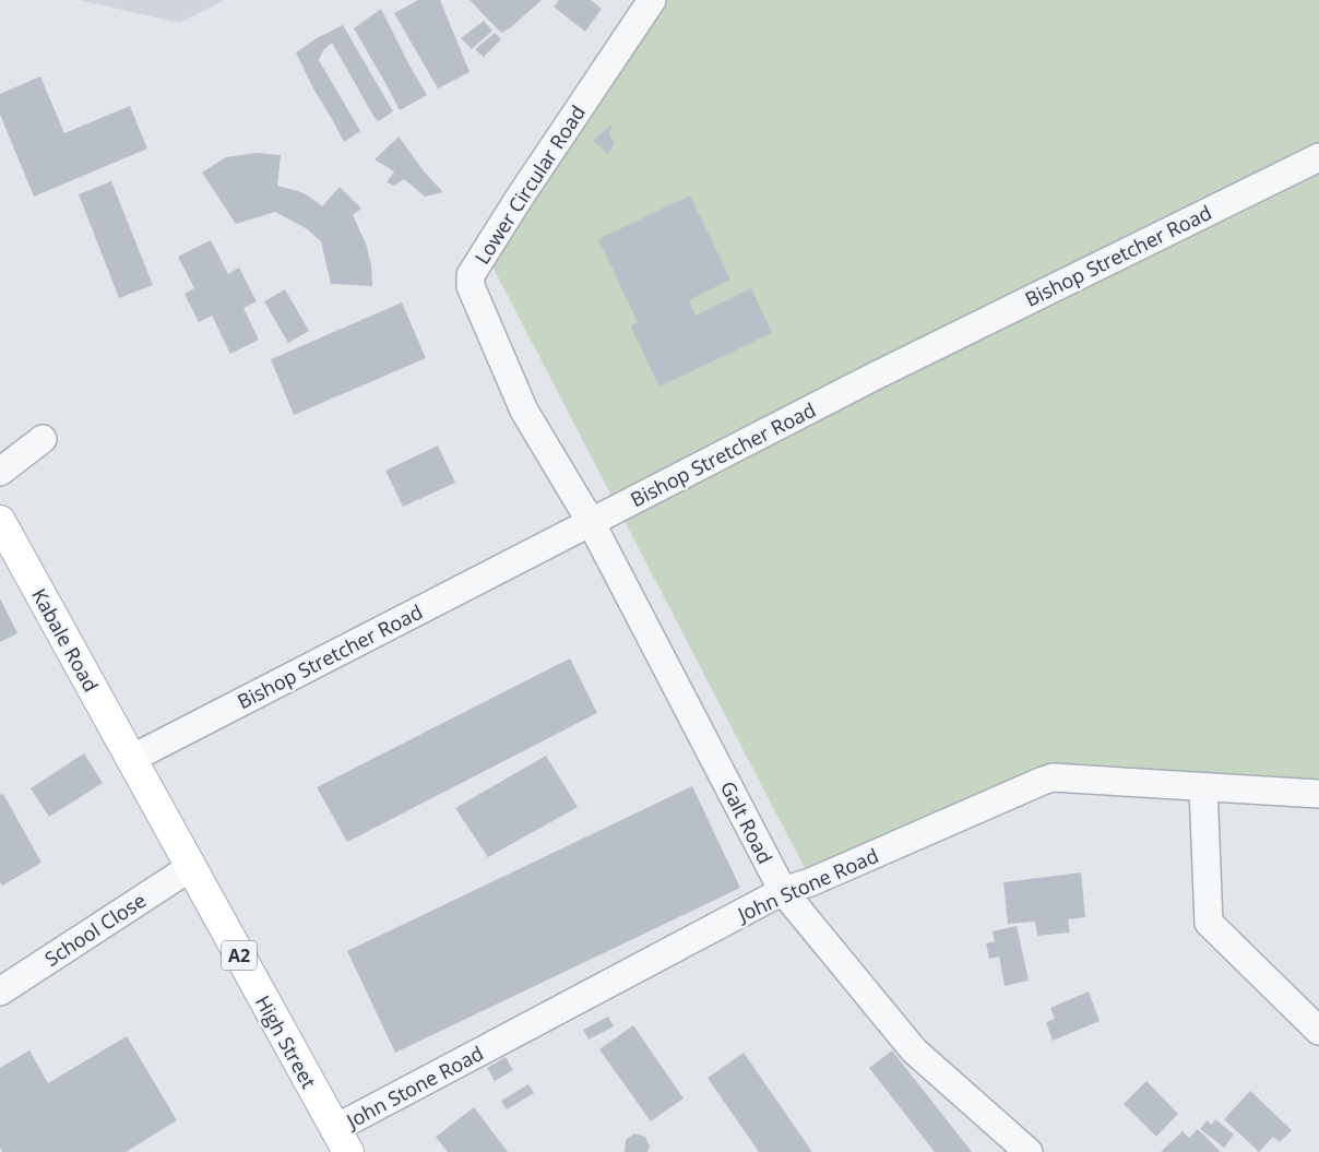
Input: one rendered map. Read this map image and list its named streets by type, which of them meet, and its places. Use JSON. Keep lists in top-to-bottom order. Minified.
{"streets":{"main road":["Kabale Road","A2","High Street"],"street":["Lower Circular Road","Bishop Stretcher Road","Galt Road","John Stone Road","School Close"]},"crossings":[["Lower Circular Road","Bishop Stretcher Road"],["Lower Circular Road","Galt Road"],["Bishop Stretcher Road","Kabale Road"],["Bishop Stretcher Road","Galt Road"],["Bishop Stretcher Road","High Street"],["Kabale Road","High Street"],["Galt Road","John Stone Road"],["John Stone Road","High Street"],["School Close","High Street"]]}
